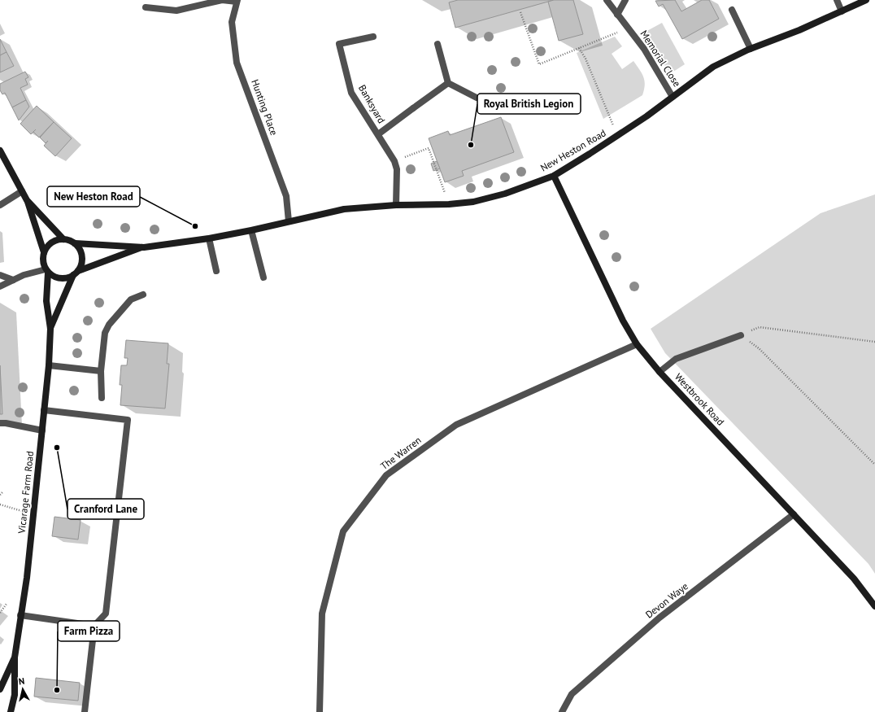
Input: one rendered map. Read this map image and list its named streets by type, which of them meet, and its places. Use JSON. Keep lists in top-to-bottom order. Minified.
{"streets":{"street":["Memorial Close","Banksyard","Hunting Place","New Heston Road","Westbrook Road","The Warren","Vicarage Farm Road","Devon Waye"]},"crossings":[["Memorial Close","New Heston Road"],["Banksyard","New Heston Road"],["Hunting Place","New Heston Road"],["New Heston Road","Westbrook Road"],["New Heston Road","Vicarage Farm Road"],["Westbrook Road","The Warren"],["Westbrook Road","Devon Waye"]],"places":["Royal British Legion","New Heston Road","Cranford Lane","Farm Pizza"],"north":"top"}
